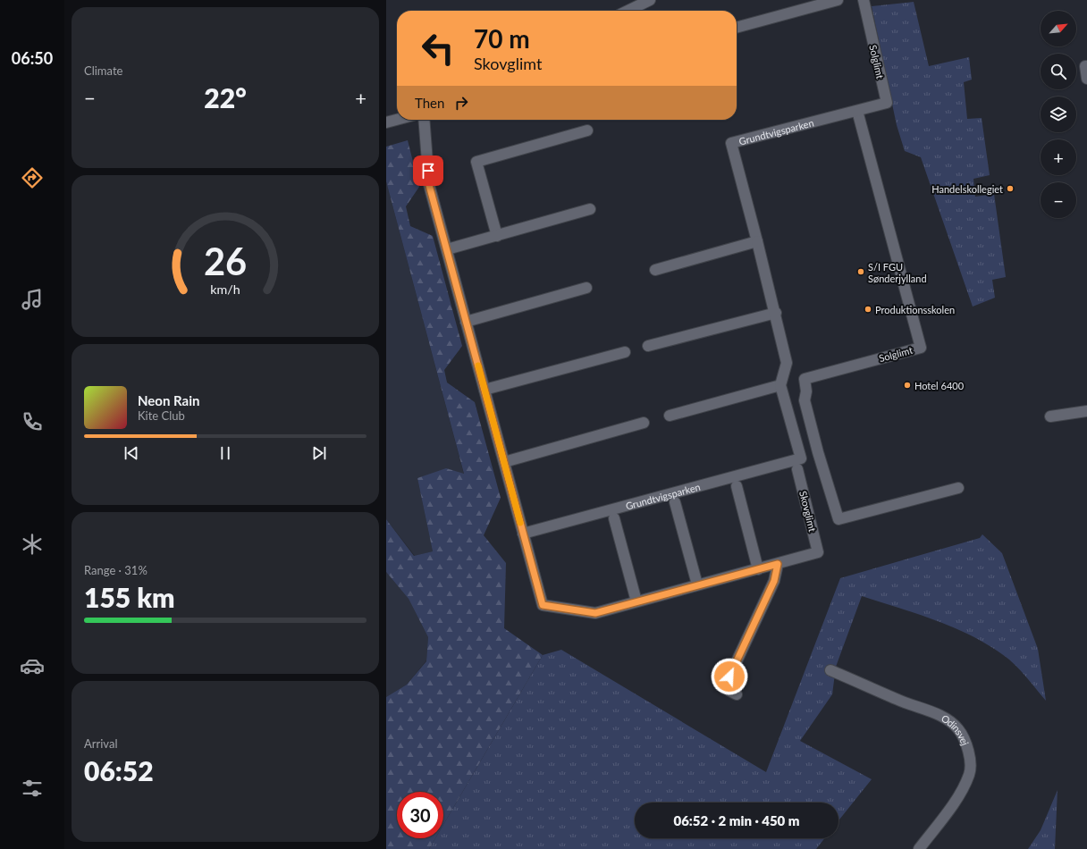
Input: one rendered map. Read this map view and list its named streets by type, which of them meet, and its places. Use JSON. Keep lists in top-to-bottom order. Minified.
{"streets":{"street":["Solglimt","Grundtvigsparken","Skovglimt","Odinsvej"]},"crossings":[["Solglimt","Grundtvigsparken"],["Grundtvigsparken","Skovglimt"]],"places":["Handelskollegiet","S/I FGU Sønderjylland","Produktionsskolen","Hotel 6400"],"north":"top right","page":{"tabs":"06:50","tile":["Climate",["Range · 31%","155 km"],["Arrival","06:52"]],"map_buttons":["+","−"],"turn":["70 m","Skovglimt"],"heat":["−","22°","+"],"then":"Then","song":["Neon Rain","Kite Club"],"limit":"30","trip":"06:52 · 2 min · 450 m","gauge":["26","km/h"]}}
